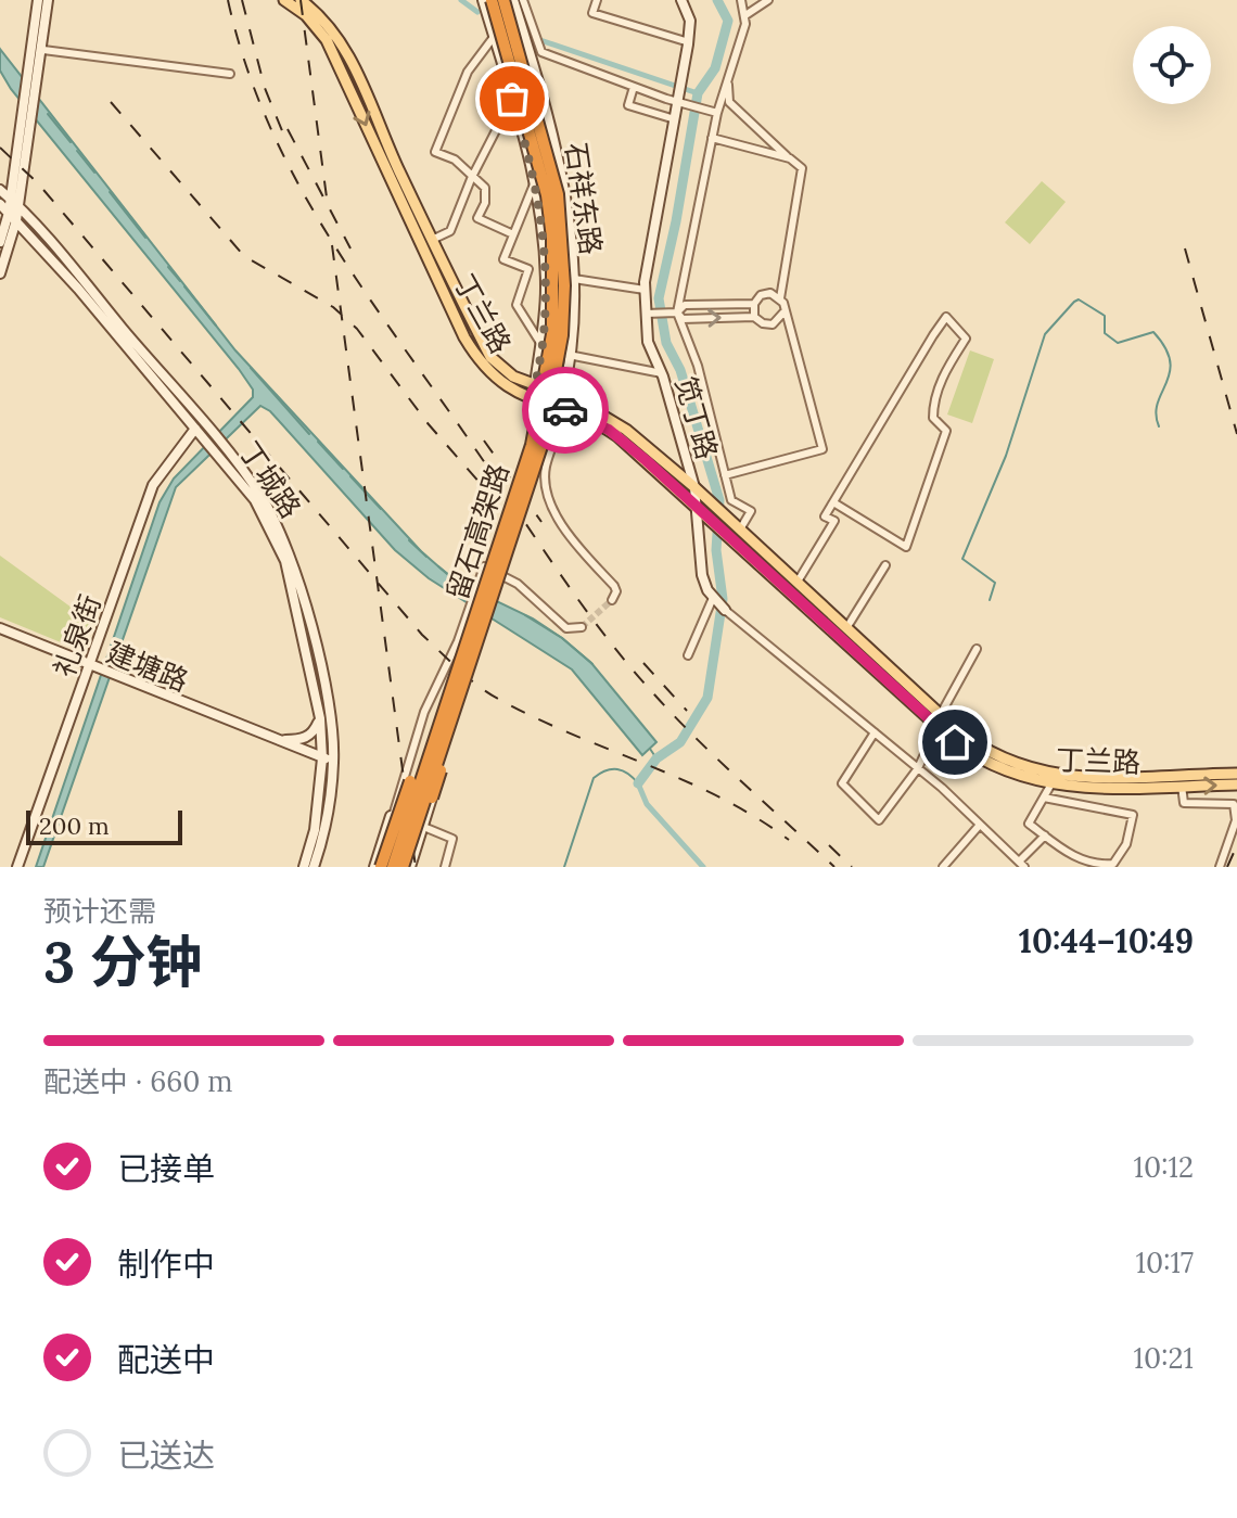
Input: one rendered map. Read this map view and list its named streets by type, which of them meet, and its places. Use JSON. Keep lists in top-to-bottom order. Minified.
{"streets":{"highway":["留石高架路"],"main road":["石祥东路","丁兰路","笕丁路","丁城路","礼泉街","建塘路"]},"crossings":[["石祥东路","丁兰路"],["丁兰路","笕丁路"],["丁城路","礼泉街"],["丁城路","建塘路"],["礼泉街","建塘路"]],"scale_bar":"200 m","page":{"scale":"200 m","heading":["3 分钟","预计还需","10:44–10:49"],"bar":"配送中 · 660 m","list":[["已接单","10:12"],["制作中","10:17"],["配送中","10:21"],"已送达"]}}
